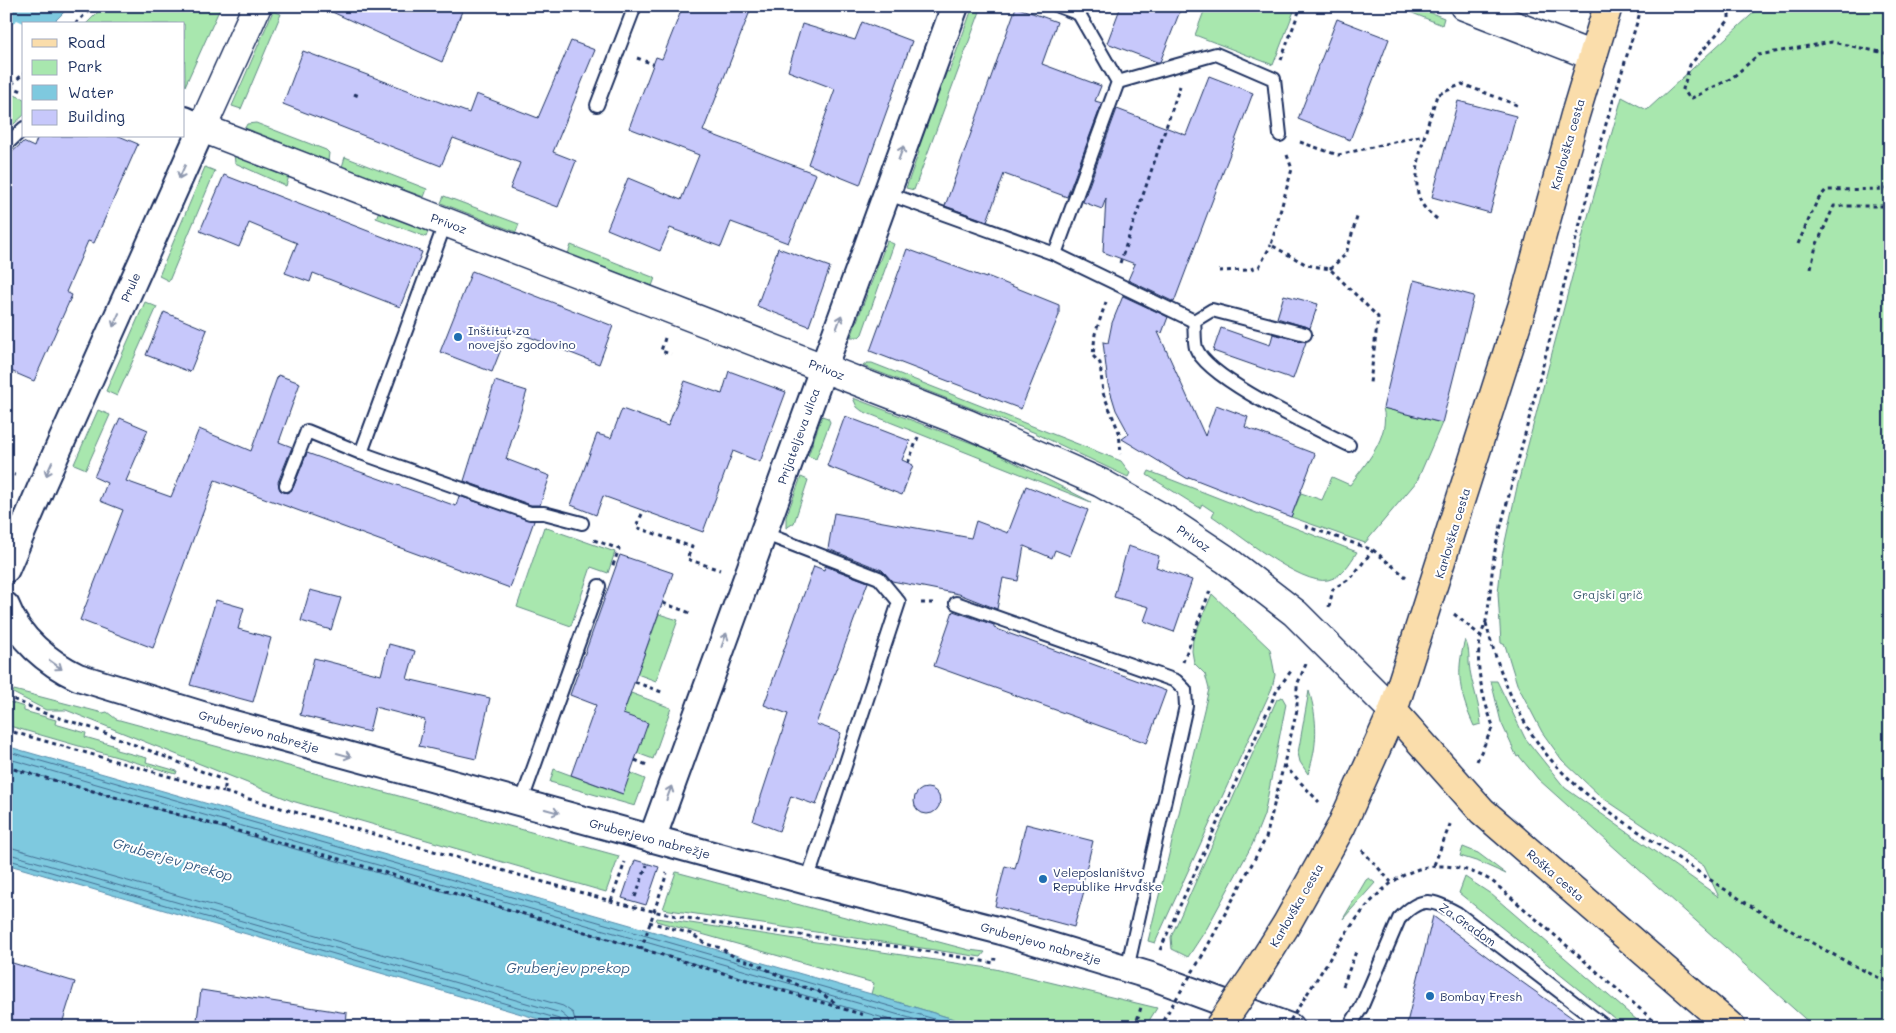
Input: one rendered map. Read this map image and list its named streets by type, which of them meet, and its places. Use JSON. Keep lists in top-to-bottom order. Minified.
{"streets":{"main road":["Karlovška cesta","Roška cesta"],"street":["Privoz","Prule","Prijateljeva ulica","Gruberjevo nabrežje"],"lane":["Za Gradom"]},"crossings":[["Karlovška cesta","Privoz"],["Karlovška cesta","Roška cesta"],["Privoz","Prule"],["Privoz","Prijateljeva ulica"],["Privoz","Roška cesta"],["Prijateljeva ulica","Gruberjevo nabrežje"]],"one_way":["Prule","Prijateljeva ulica","Gruberjevo nabrežje"],"water":["Gruberjev prekop"],"parks":["Grajski grič"],"places":["Inštitut za novejšo zgodovino","Veleposlaništvo Republike Hrvaške","Bombay Fresh"],"legend":["Road","Park","Water","Building"]}
